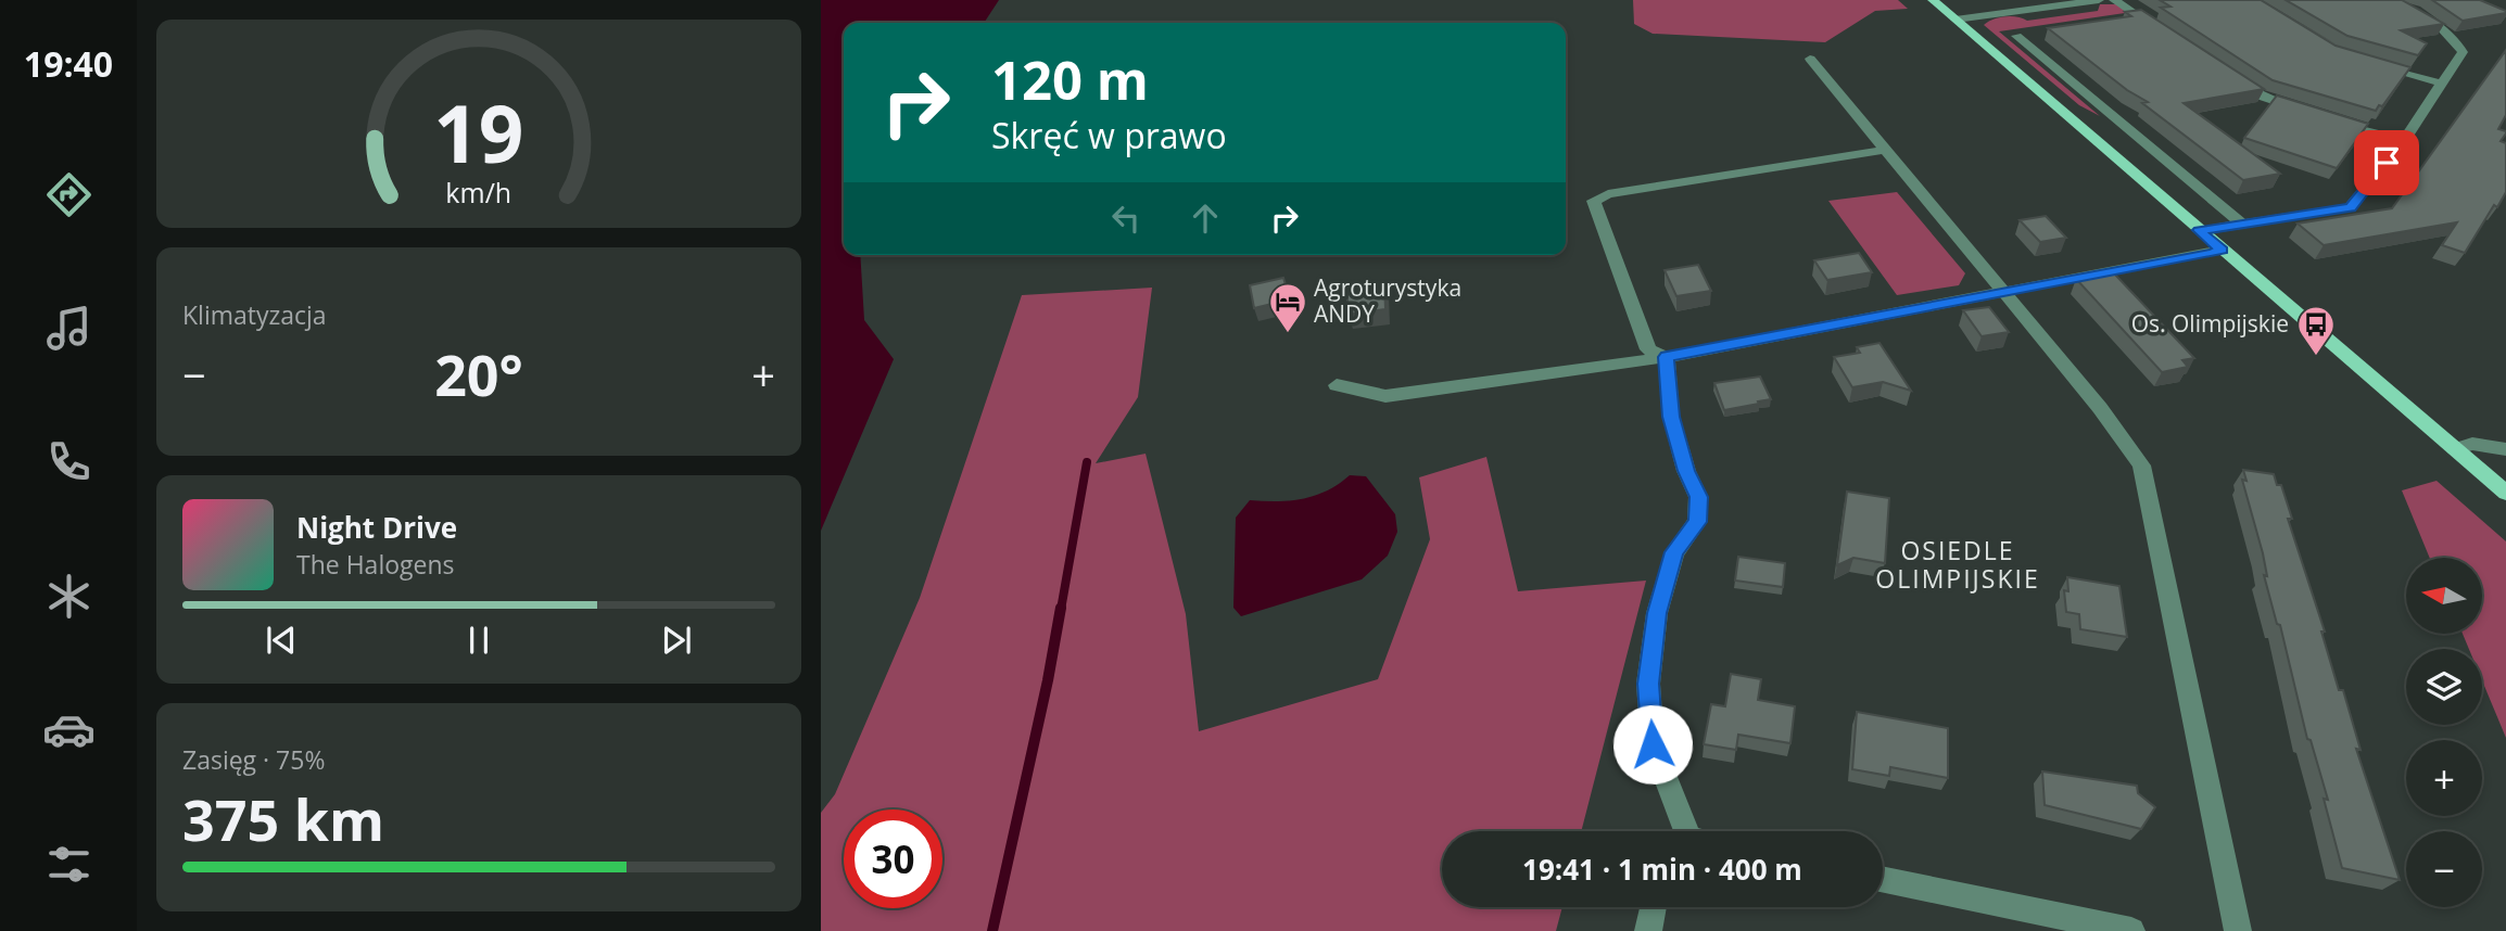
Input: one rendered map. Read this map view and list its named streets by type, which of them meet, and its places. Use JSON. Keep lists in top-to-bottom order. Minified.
{"districts":["OSIEDLE OLIMPIJSKIE"],"places":{"hotel":["Agroturystyka ANDY"],"bus stop":["Os. Olimpijskie"]},"north":"left","page":{"tabs":"19:40","turn":["120 m","Skręć w prawo"],"tile":["Klimatyzacja",["Zasięg · 75%","375 km"]],"heat":["−","20°","+"],"song":["Night Drive","The Halogens"],"map_buttons":["+","−"],"limit":"30","trip":"19:41 · 1 min · 400 m","gauge":["19","km/h"]}}
